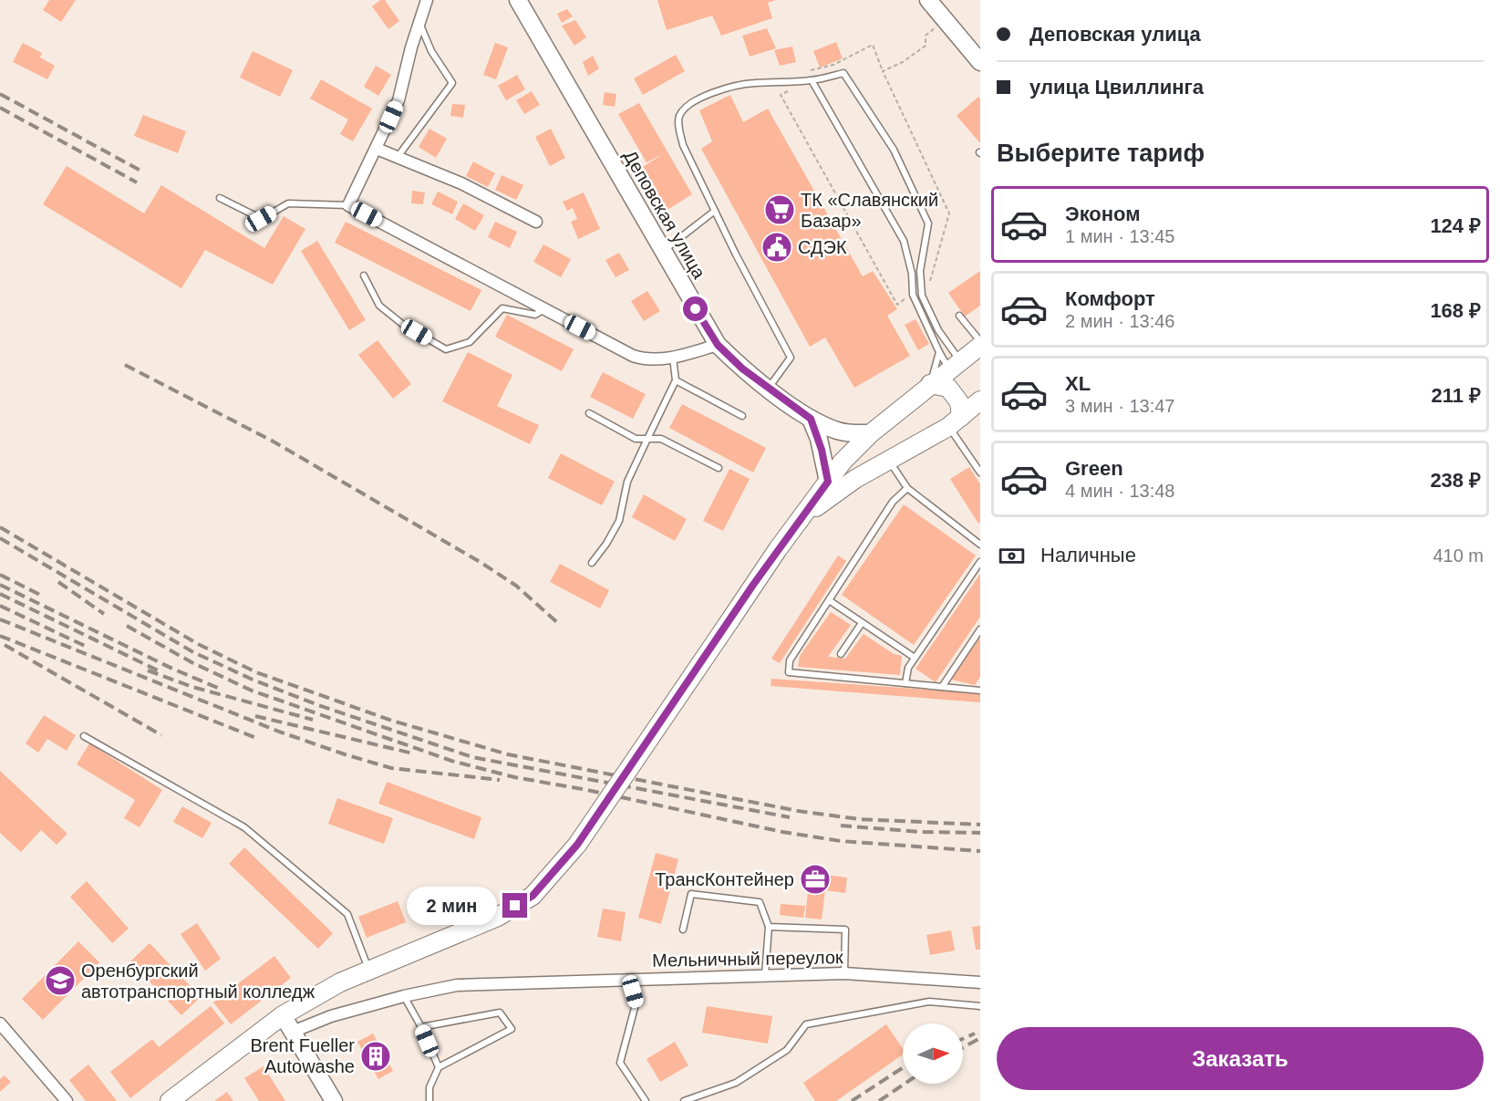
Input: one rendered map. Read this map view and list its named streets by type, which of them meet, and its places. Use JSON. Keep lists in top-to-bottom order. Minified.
{"streets":{"street":["Деповская улица","Мельничный переулок"]},"places":{"supermarket":["ТК «Славянский Базар»"],"public building":["СДЭК"],"office":["ТрансКонтейнер"],"school or university":["Оренбургский автотранспортный колледж"],"building":["Brent Fueller Autowashe"]},"north":"right","page":{"banner":["Деповская улица","улица Цвиллинга"],"heading":"Выберите тариф","list":[{"name":"Эконом","note":"1 мин · 13:45","value":"124 ₽"},{"name":"Комфорт","note":"2 мин · 13:46","value":"168 ₽"},{"name":"XL","note":"3 мин · 13:47","value":"211 ₽"},{"name":"Green","note":"4 мин · 13:48","value":"238 ₽"}],"pay":["Наличные","410 m"],"bubble":"2 мин","buttons":"Заказать"}}
